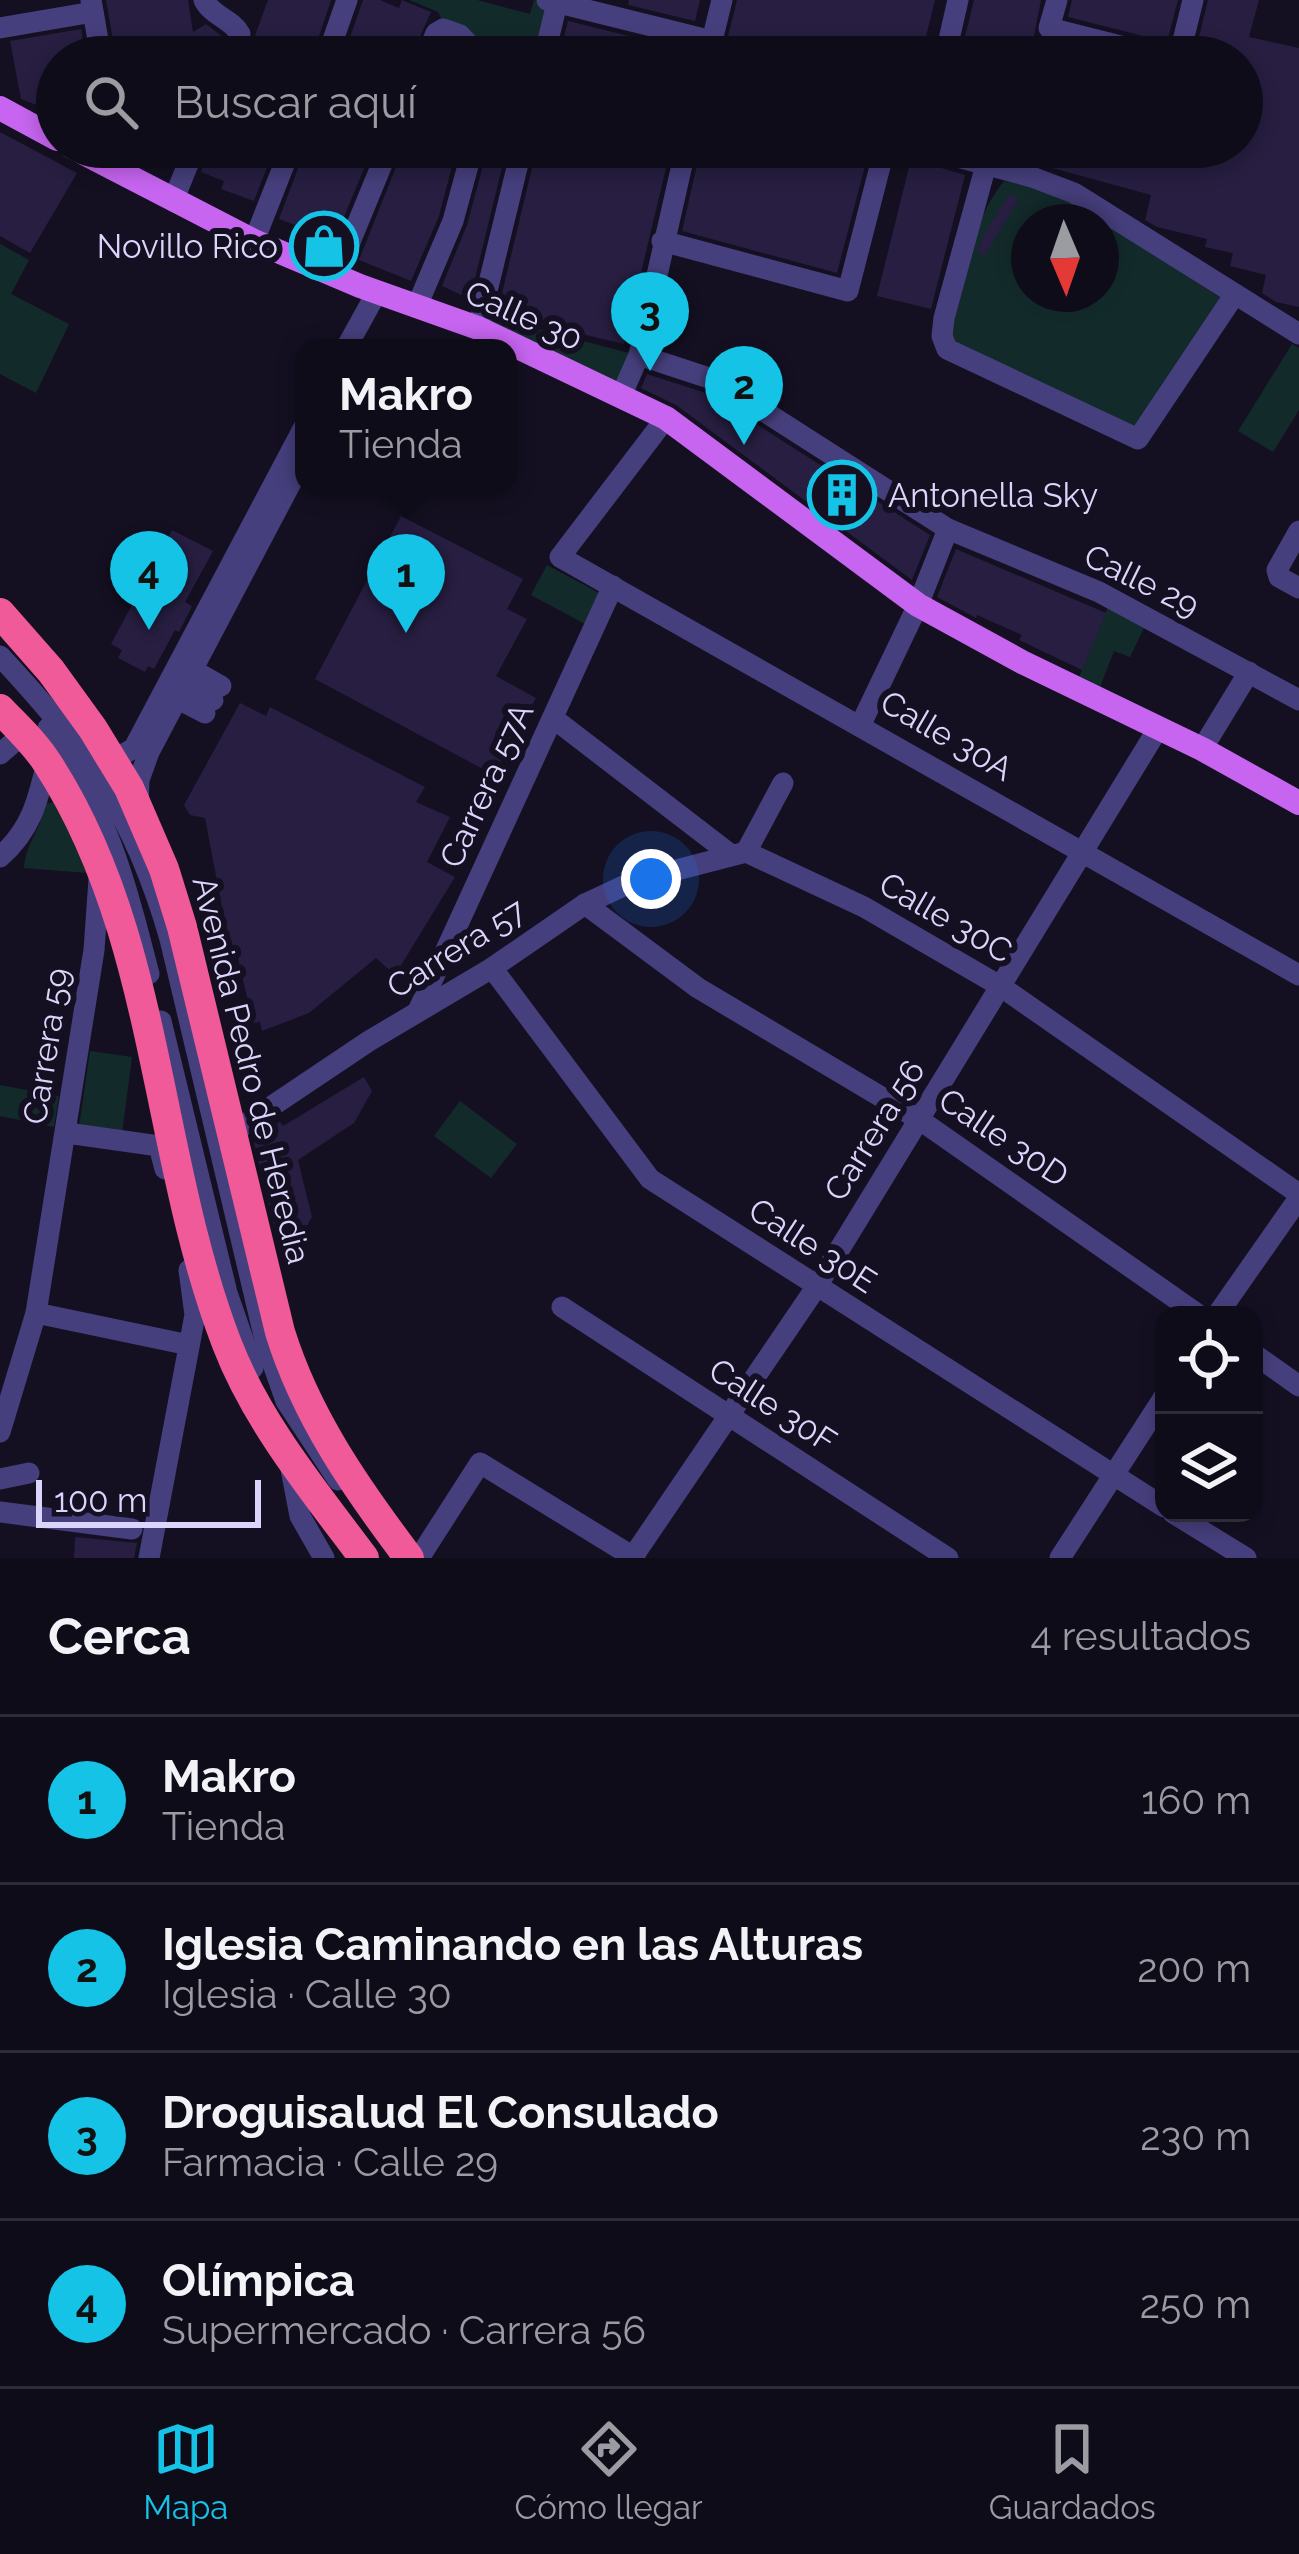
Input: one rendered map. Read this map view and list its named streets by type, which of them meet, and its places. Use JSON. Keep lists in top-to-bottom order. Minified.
{"streets":{"highway":["Avenida Pedro de Heredia"],"main road":["Calle 30"],"street":["Calle 29","Calle 30A","Carrera 57A","Calle 30C","Carrera 57","Carrera 59","Carrera 56","Calle 30D","Calle 30E","Calle 30F"]},"crossings":[["Calle 30","Calle 30A"],["Calle 30","Carrera 56"],["Calle 30A","Carrera 57A"],["Calle 30A","Carrera 56"],["Carrera 57A","Calle 30C"],["Carrera 57A","Carrera 57"],["Calle 30C","Carrera 57"],["Calle 30C","Carrera 56"],["Carrera 57","Avenida Pedro de Heredia"],["Carrera 57","Calle 30D"],["Carrera 57","Calle 30E"],["Carrera 59","Avenida Pedro de Heredia"],["Carrera 56","Calle 30D"],["Carrera 56","Calle 30E"],["Carrera 56","Calle 30F"]],"places":{"shop":["Novillo Rico"],"building":["Antonella Sky"]},"scale_bar":"100 m","north":"bottom","page":{"search":"Buscar aquí","pins":["3","2","4","1"],"popup":["Makro","Tienda"],"scale":"100 m","heading":["Cerca","4 resultados"],"list":[{"mark":"1","name":"Makro","note":"Tienda","value":"160 m"},{"mark":"2","name":"Iglesia Caminando en las Alturas","note":"Iglesia · Calle 30","value":"200 m"},{"mark":"3","name":"Droguisalud El Consulado","note":"Farmacia · Calle 29","value":"230 m"},{"mark":"4","name":"Olímpica","note":"Supermercado · Carrera 56","value":"250 m"}],"nav":["Mapa","Cómo llegar","Guardados"]}}
